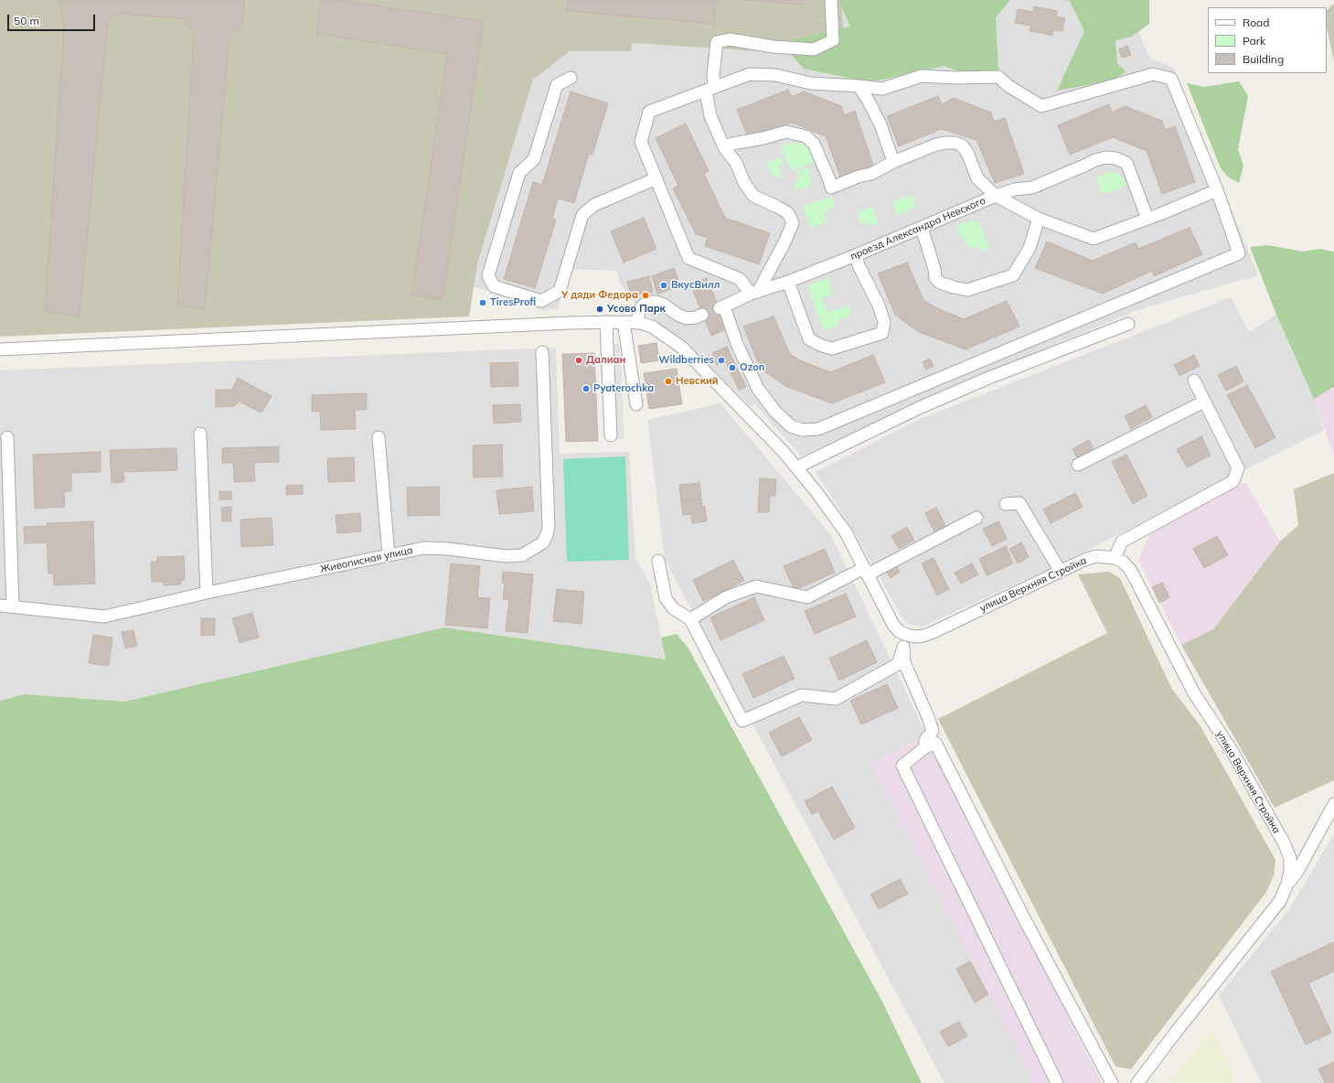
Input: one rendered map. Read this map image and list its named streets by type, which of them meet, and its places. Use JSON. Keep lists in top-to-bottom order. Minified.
{"streets":{"street":["проезд Александра Невского","Живописная улица","улица Верхняя Стройка"]},"places":["ВкусВилл","У дяди Федора","TiresProfi","Усово Парк","Далиан","Wildberries","Ozon","Невский","Pyaterochka"],"legend":["Road","Park","Building"],"scale_bar":"50 m"}
